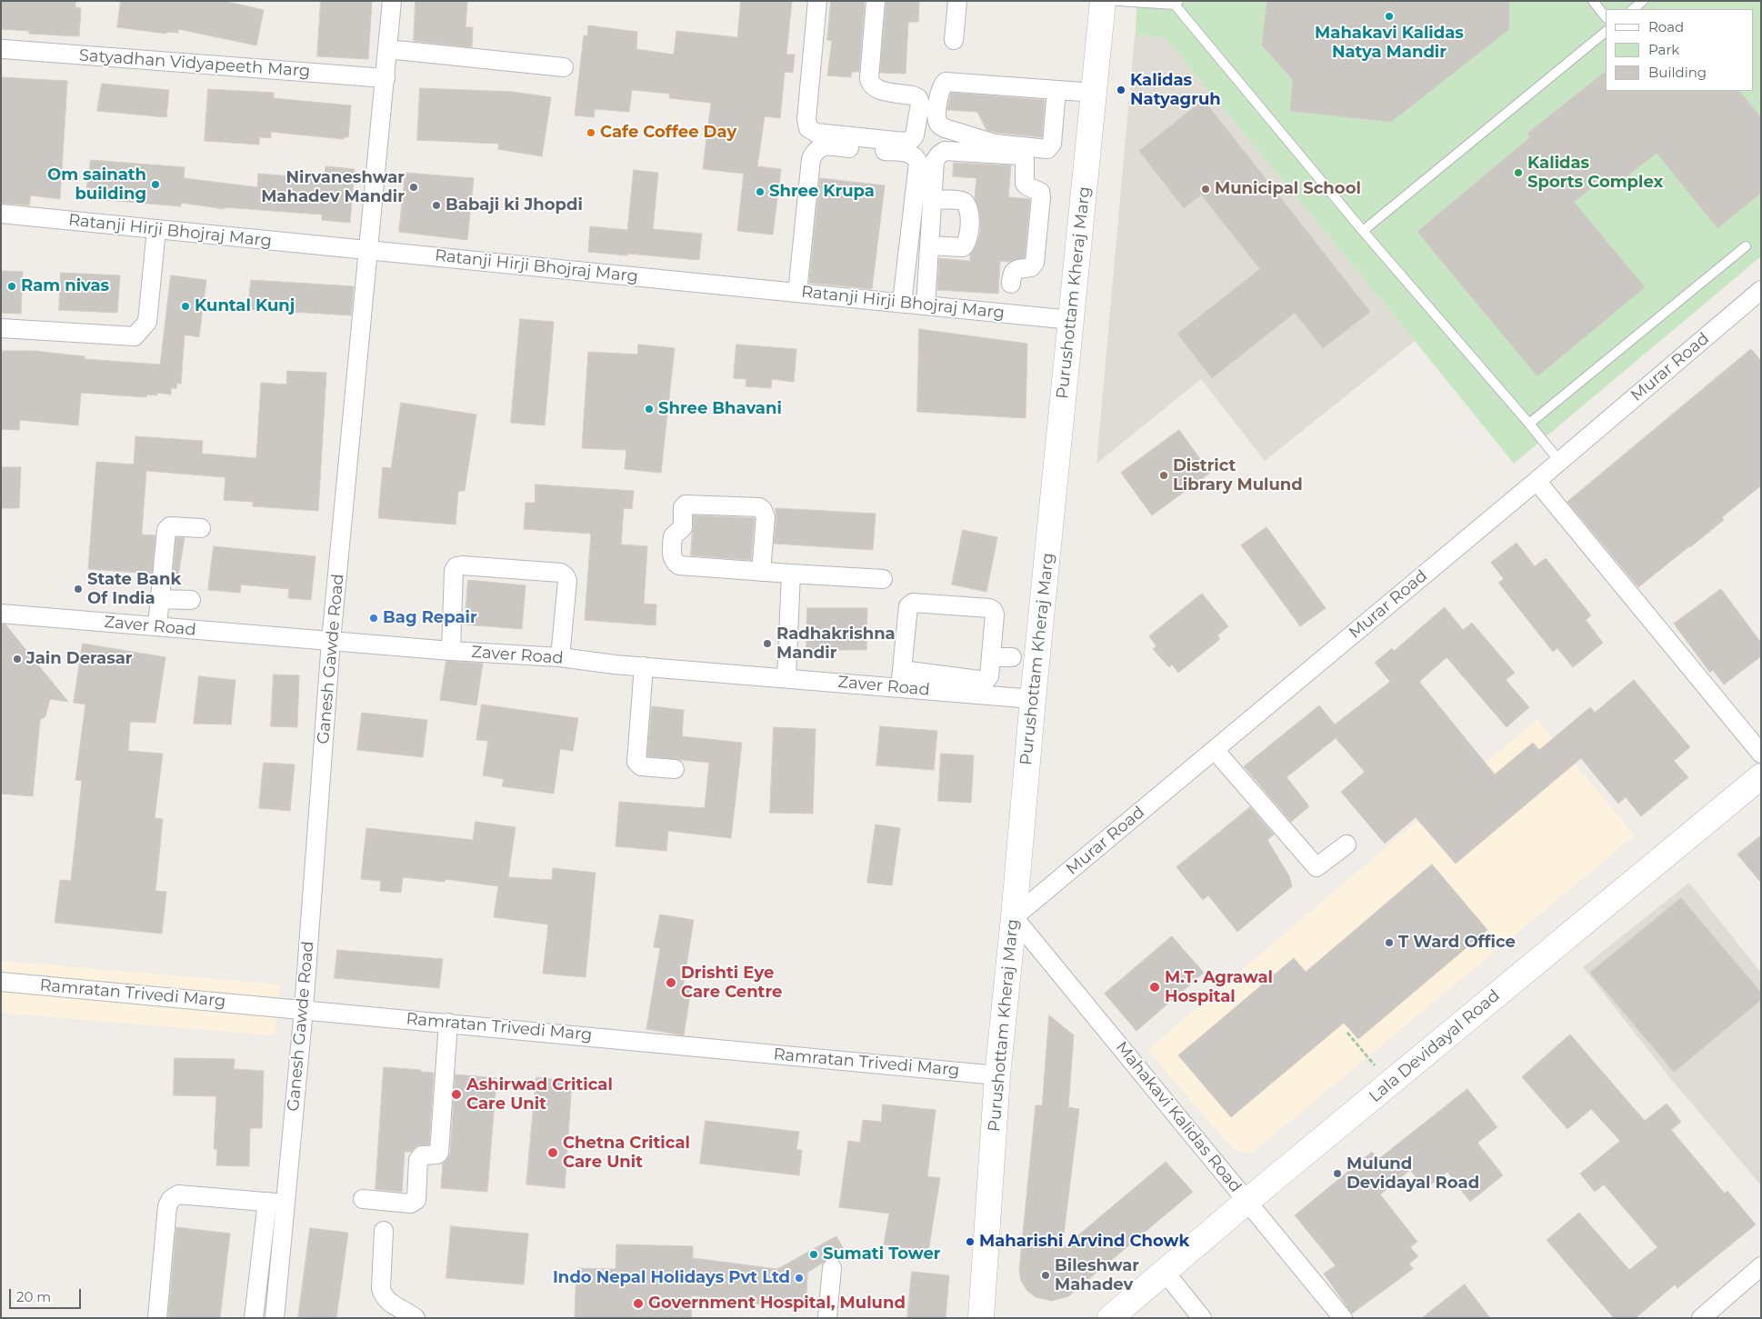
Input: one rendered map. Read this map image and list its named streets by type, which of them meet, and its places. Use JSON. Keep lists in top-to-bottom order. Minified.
{"streets":{"street":["Satyadhan Vidyapeeth Marg","Ratanji Hirji Bhojraj Marg","Purushottam Kheraj Marg","Murar Road","Zaver Road","Ganesh Gawde Road","Ramratan Trivedi Marg","Lala Devidayal Road","Mahakavi Kalidas Road"]},"crossings":[["Satyadhan Vidyapeeth Marg","Ganesh Gawde Road"],["Ratanji Hirji Bhojraj Marg","Purushottam Kheraj Marg"],["Ratanji Hirji Bhojraj Marg","Ganesh Gawde Road"],["Purushottam Kheraj Marg","Murar Road"],["Purushottam Kheraj Marg","Zaver Road"],["Purushottam Kheraj Marg","Ramratan Trivedi Marg"],["Purushottam Kheraj Marg","Mahakavi Kalidas Road"],["Murar Road","Mahakavi Kalidas Road"],["Zaver Road","Ganesh Gawde Road"],["Ganesh Gawde Road","Ramratan Trivedi Marg"],["Lala Devidayal Road","Mahakavi Kalidas Road"]],"places":["Mahakavi Kalidas Natya Mandir","Kalidas Natyagruh","Cafe Coffee Day","Kalidas Sports Complex","Om sainath building","Nirvaneshwar Mahadev Mandir","Municipal School","Shree Krupa","Babaji ki Jhopdi","Ram nivas","Kuntal Kunj","Shree Bhavani","District Library Mulund","State Bank Of India","Bag Repair","Radhakrishna Mandir","Jain Derasar","T Ward Office","Drishti Eye Care Centre","M.T. Agrawal Hospital","Ashirwad Critical Care Unit","Chetna Critical Care Unit","Mulund Devidayal Road","Maharishi Arvind Chowk","Sumati Tower","Bileshwar Mahadev","Indo Nepal Holidays Pvt Ltd","Government Hospital, Mulund"],"legend":["Road","Park","Building"],"scale_bar":"20 m"}
